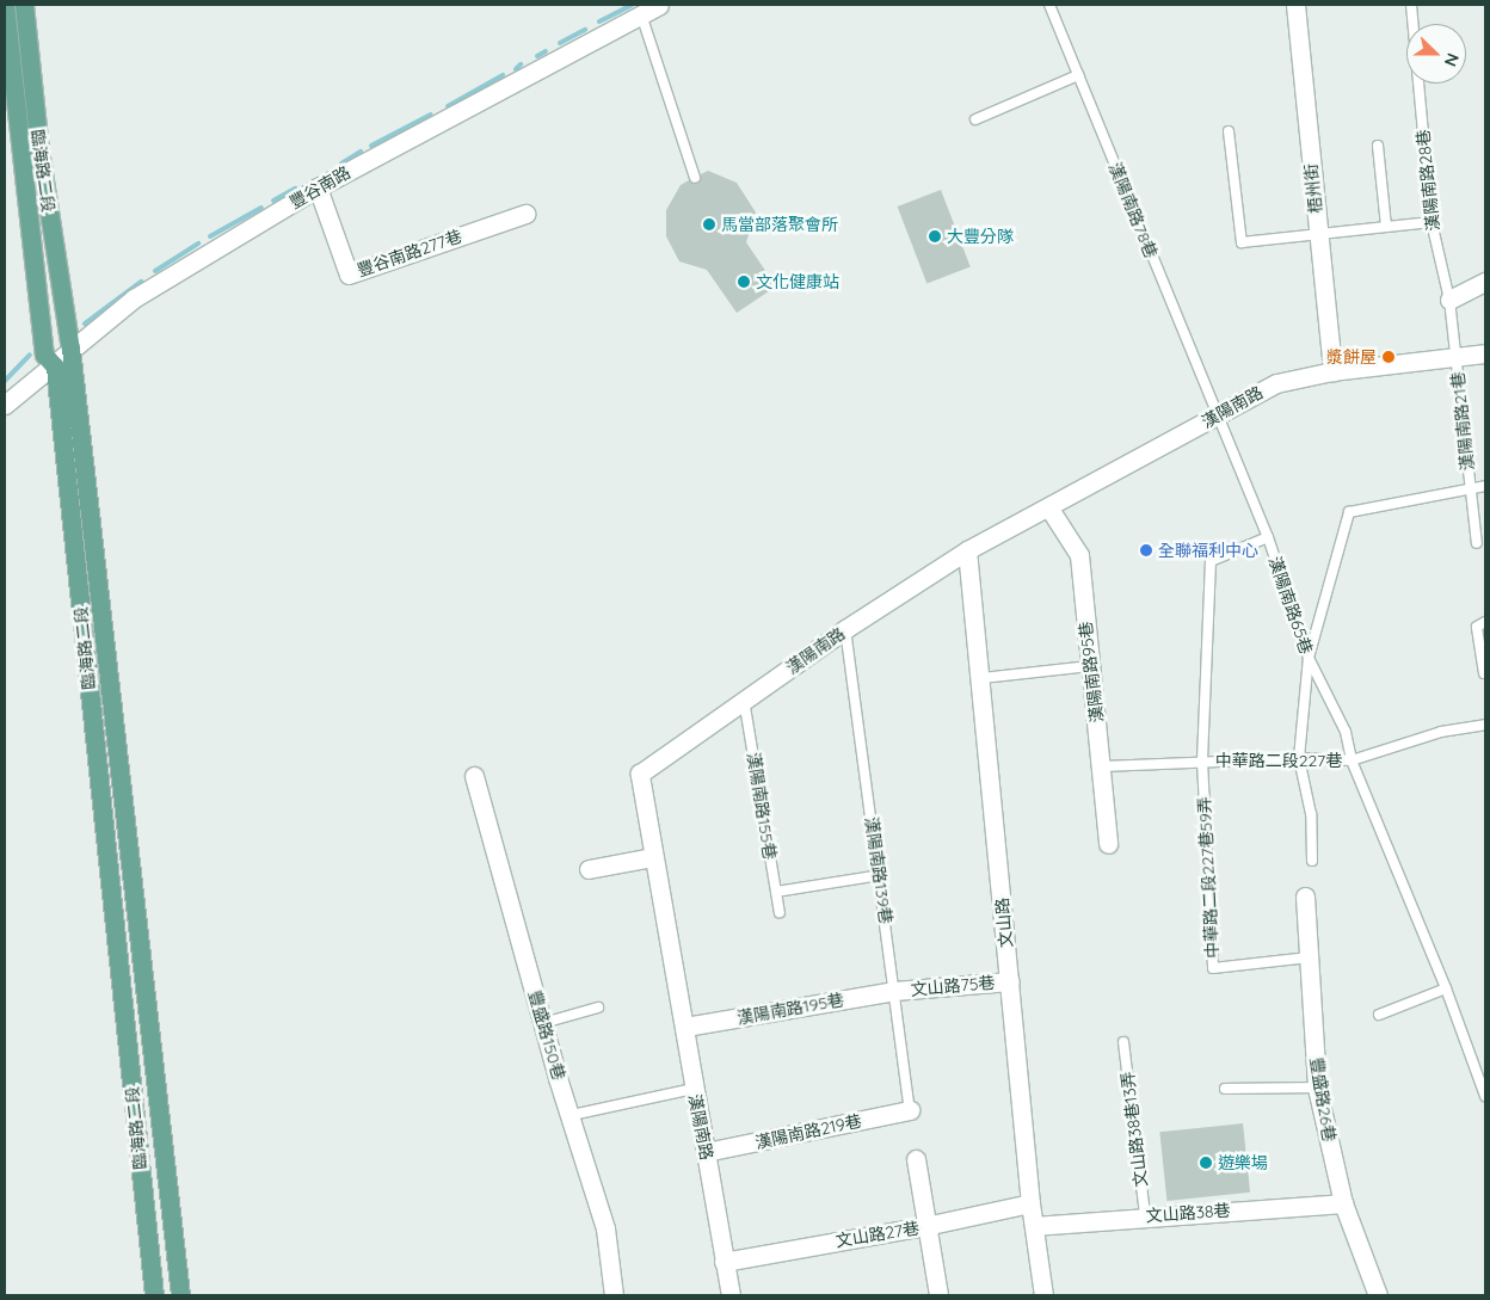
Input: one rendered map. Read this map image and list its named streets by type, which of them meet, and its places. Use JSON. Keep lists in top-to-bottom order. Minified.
{"streets":{"main road":["臨海路二段"],"street":["豐谷南路","梧州街","豐谷南路277巷","漢陽南路","漢陽南路95巷","文山路","文山路75巷","漢陽南路195巷","豐盛路150巷","豐盛路26巷","漢陽南路219巷","文山路38巷","文山路27巷"],"lane":["漢陽南路28巷","漢陽南路78巷","漢陽南路21巷","漢陽南路65巷","中華路二段227巷","漢陽南路155巷","漢陽南路139巷","中華路二段227巷59弄","文山路38巷13弄"]},"crossings":[["臨海路二段","豐谷南路"],["漢陽南路28巷","漢陽南路"],["漢陽南路28巷","漢陽南路21巷"],["豐谷南路","豐谷南路277巷"],["梧州街","漢陽南路"],["漢陽南路78巷","漢陽南路"],["漢陽南路78巷","漢陽南路65巷"],["漢陽南路","漢陽南路21巷"],["漢陽南路","漢陽南路65巷"],["漢陽南路","漢陽南路95巷"],["漢陽南路","漢陽南路155巷"],["漢陽南路","漢陽南路139巷"],["漢陽南路","文山路"],["漢陽南路","漢陽南路195巷"],["漢陽南路","漢陽南路219巷"],["漢陽南路","文山路27巷"],["漢陽南路65巷","中華路二段227巷"],["漢陽南路95巷","中華路二段227巷"],["中華路二段227巷","中華路二段227巷59弄"],["漢陽南路139巷","文山路75巷"],["漢陽南路139巷","漢陽南路195巷"],["漢陽南路139巷","漢陽南路219巷"],["中華路二段227巷59弄","豐盛路26巷"],["文山路","文山路75巷"],["文山路","文山路38巷"],["文山路","文山路27巷"],["文山路75巷","漢陽南路195巷"],["豐盛路26巷","文山路38巷"],["文山路38巷13弄","文山路38巷"]],"places":["馬當部落聚會所","大豐分隊","文化健康站","漿餅屋","全聯福利中心","遊樂場"],"north":"right"}
